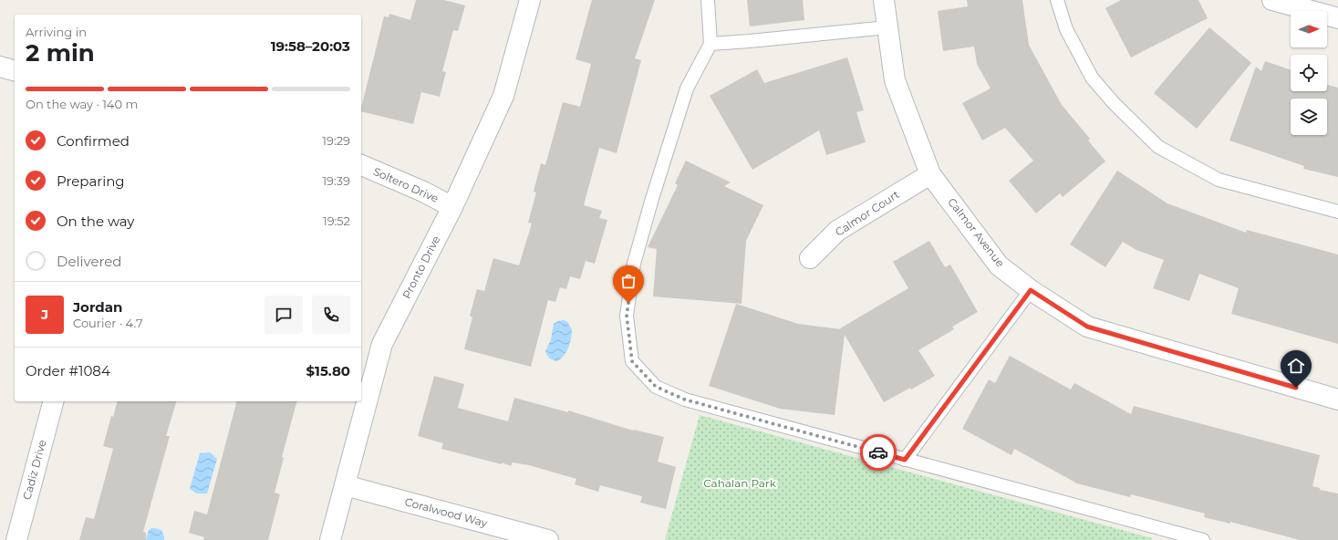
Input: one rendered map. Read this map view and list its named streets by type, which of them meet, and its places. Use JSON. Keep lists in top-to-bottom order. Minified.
{"streets":{"street":["Soltero Drive","Calmor Court","Calmor Avenue","Pronto Drive","Cadiz Drive","Coralwood Way"]},"crossings":[["Soltero Drive","Pronto Drive"],["Calmor Court","Calmor Avenue"],["Pronto Drive","Coralwood Way"]],"parks":["Cahalan Park"],"north":"right","page":{"heading":["2 min","Arriving in","19:58–20:03"],"panel":["Jordan","Courier · 4.7","Order #1084","$15.80"],"bar":"On the way · 140 m","list":[["Confirmed","19:29"],["Preparing","19:39"],["On the way","19:52"],"Delivered"],"round":"J"}}
